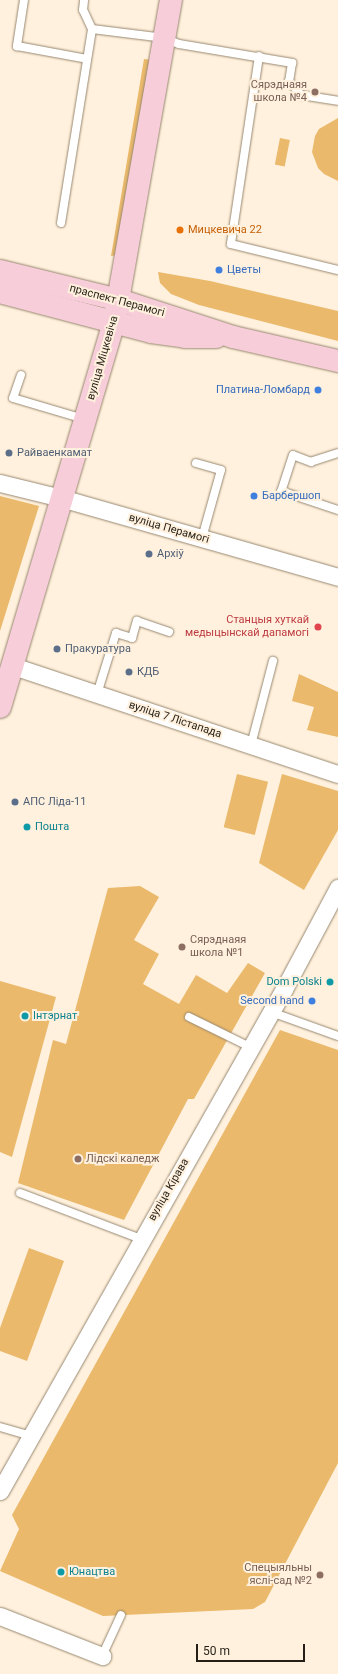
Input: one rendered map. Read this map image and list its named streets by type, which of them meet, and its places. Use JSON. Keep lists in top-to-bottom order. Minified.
{"streets":{"main road":["праспект Перамогі","вуліца Міцкевіча"],"street":["вуліца Перамогі","вуліца 7 Лістапада","вуліца Кірава"]},"crossings":[["праспект Перамогі","вуліца Міцкевіча"],["вуліца Міцкевіча","вуліца Перамогі"],["вуліца Міцкевіча","вуліца 7 Лістапада"]],"places":["Сярэднаяя школа №4","Мицкевича 22","Цветы","Платина-Ломбард","Райваенкамат","Барбершоп","Архіў","Станцыя хуткай медыцынскай дапамогі","Пракуратура","КДБ","АПС Ліда-11","Пошта","Сярэднаяя школа №1","Dom Polski","Second hand","Інтэрнат","Лідскі каледж","Юнацтва","Спецыяльны яслі-сад №2"],"scale_bar":"50 m"}
